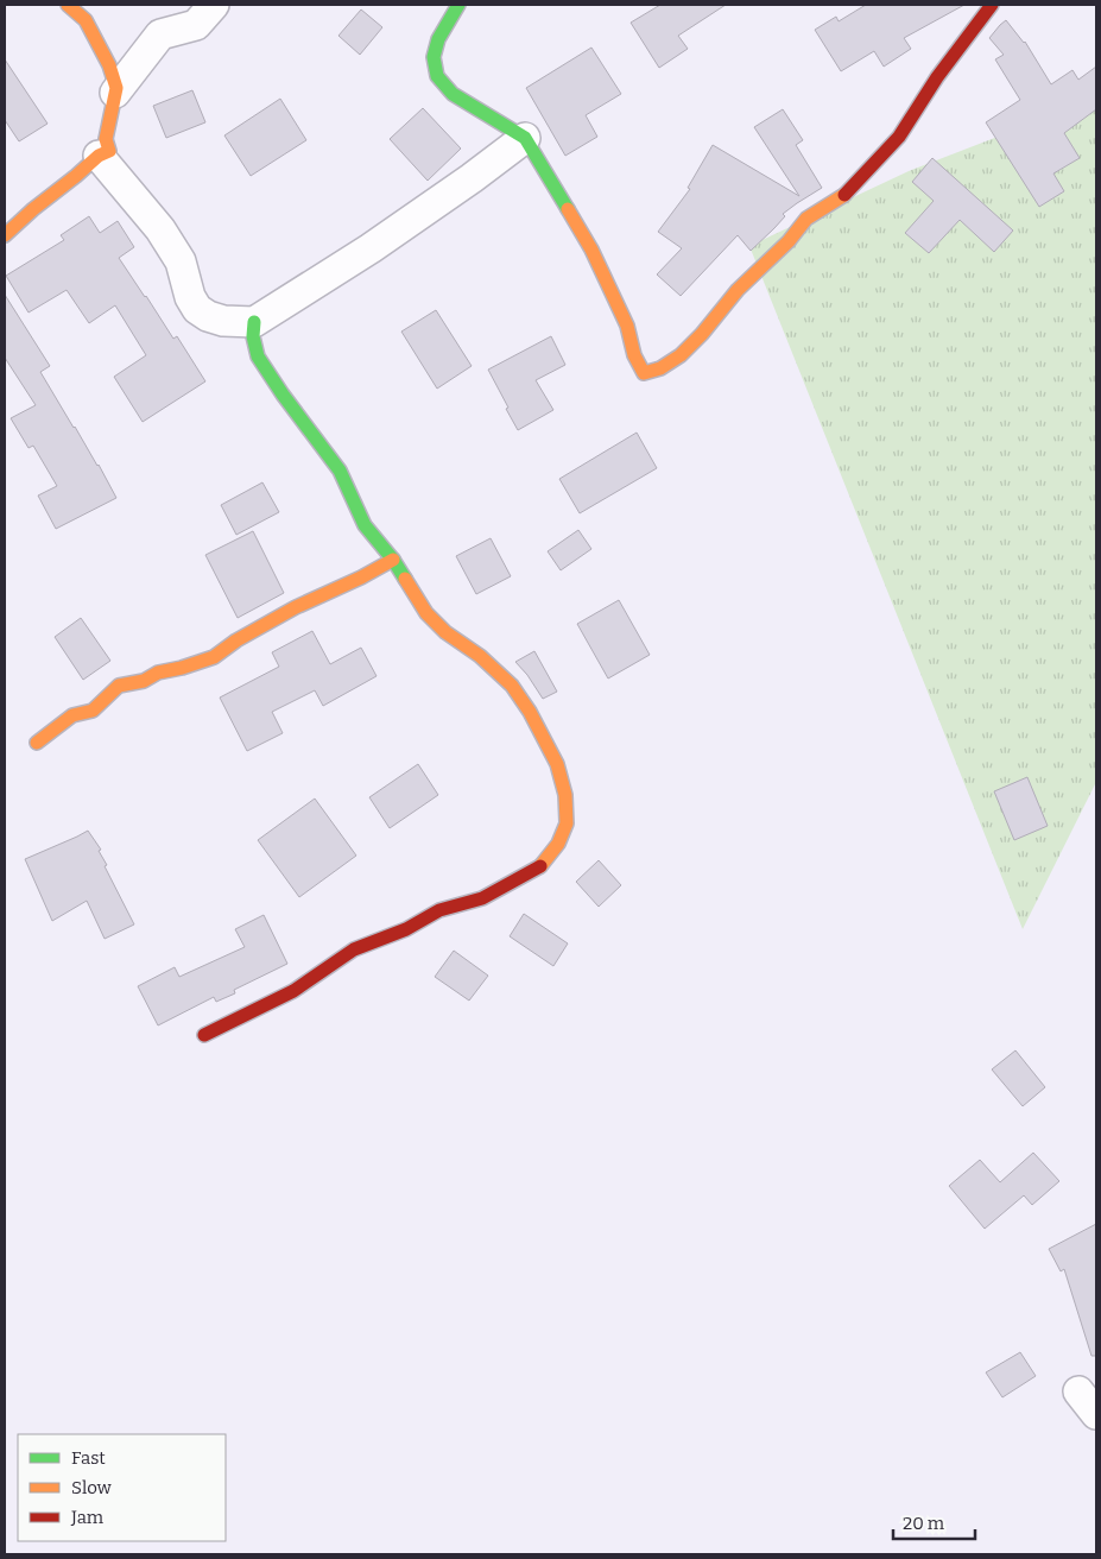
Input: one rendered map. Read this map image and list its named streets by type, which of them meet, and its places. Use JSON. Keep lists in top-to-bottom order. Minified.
{"legend":["Fast","Slow","Jam"],"scale_bar":"20 m"}
